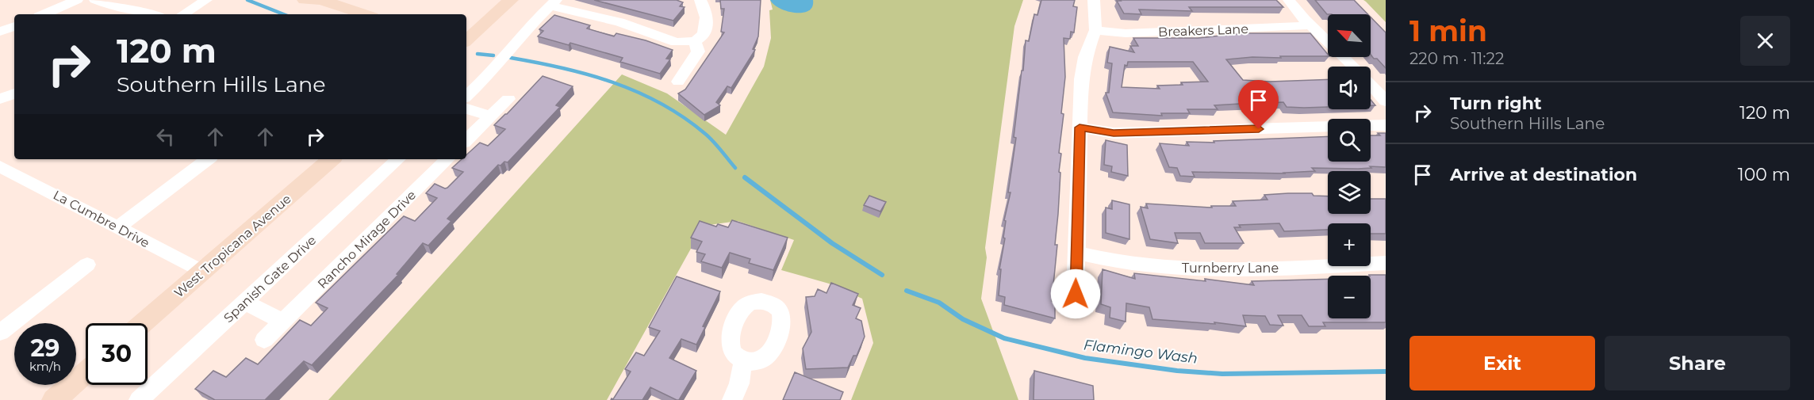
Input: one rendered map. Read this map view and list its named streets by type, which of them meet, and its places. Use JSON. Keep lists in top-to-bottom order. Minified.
{"streets":{"main road":["West Tropicana Avenue"],"street":["Breakers Lane","La Cumbre Drive","Rancho Mirage Drive","Turnberry Lane","Spanish Gate Drive"]},"crossings":[["La Cumbre Drive","West Tropicana Avenue"]],"water":["Flamingo Wash"],"north":"top left","page":{"heading":["1 min","220 m · 11:22"],"map_buttons":["+","−"],"turn":["120 m","Southern Hills Lane"],"list":[{"name":"Turn right","note":"Southern Hills Lane","value":"120 m"},{"name":"Arrive at destination","value":"100 m"}],"speed":"29 km/h","limit":"30","buttons":["Exit","Share"]}}
